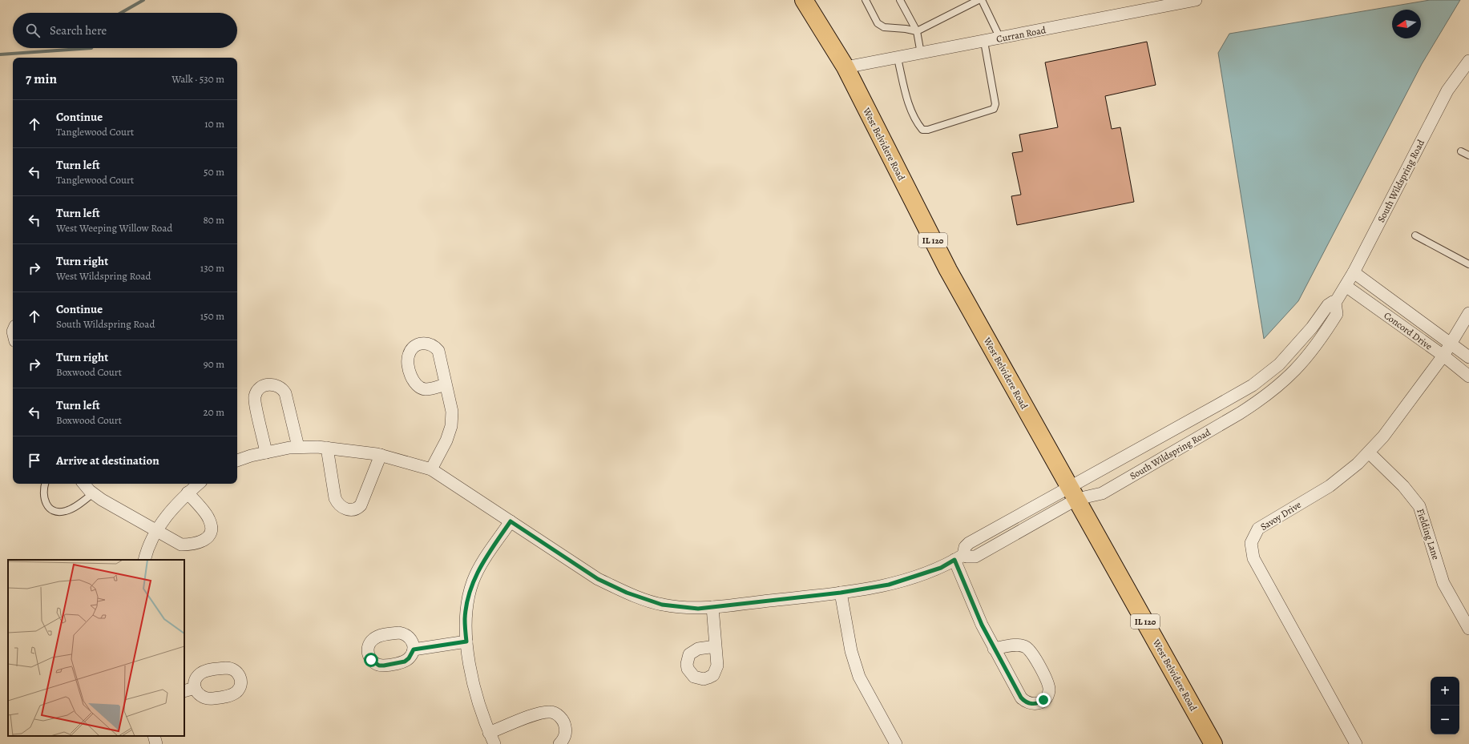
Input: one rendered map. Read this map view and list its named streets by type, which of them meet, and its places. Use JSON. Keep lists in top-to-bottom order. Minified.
{"streets":{"main road":["West Belvidere Road","IL 120"],"street":["Curran Road","South Wildspring Road","Concord Drive","Savoy Drive","Fielding Lane"]},"crossings":[["Curran Road","West Belvidere Road"],["West Belvidere Road","South Wildspring Road"],["South Wildspring Road","Concord Drive"],["Concord Drive","Savoy Drive"],["Savoy Drive","Fielding Lane"]],"north":"left","page":{"search":"Search here","heading":["7 min","Walk · 530 m"],"list":[["Continue","Tanglewood Court","10 m"],["Turn left","Tanglewood Court","50 m"],["Turn left","West Weeping Willow Road","80 m"],["Turn right","West Wildspring Road","130 m"],["Continue","South Wildspring Road","150 m"],["Turn right","Boxwood Court","90 m"],["Turn left","Boxwood Court","20 m"],"Arrive at destination"],"map_buttons":["+","−"]}}
